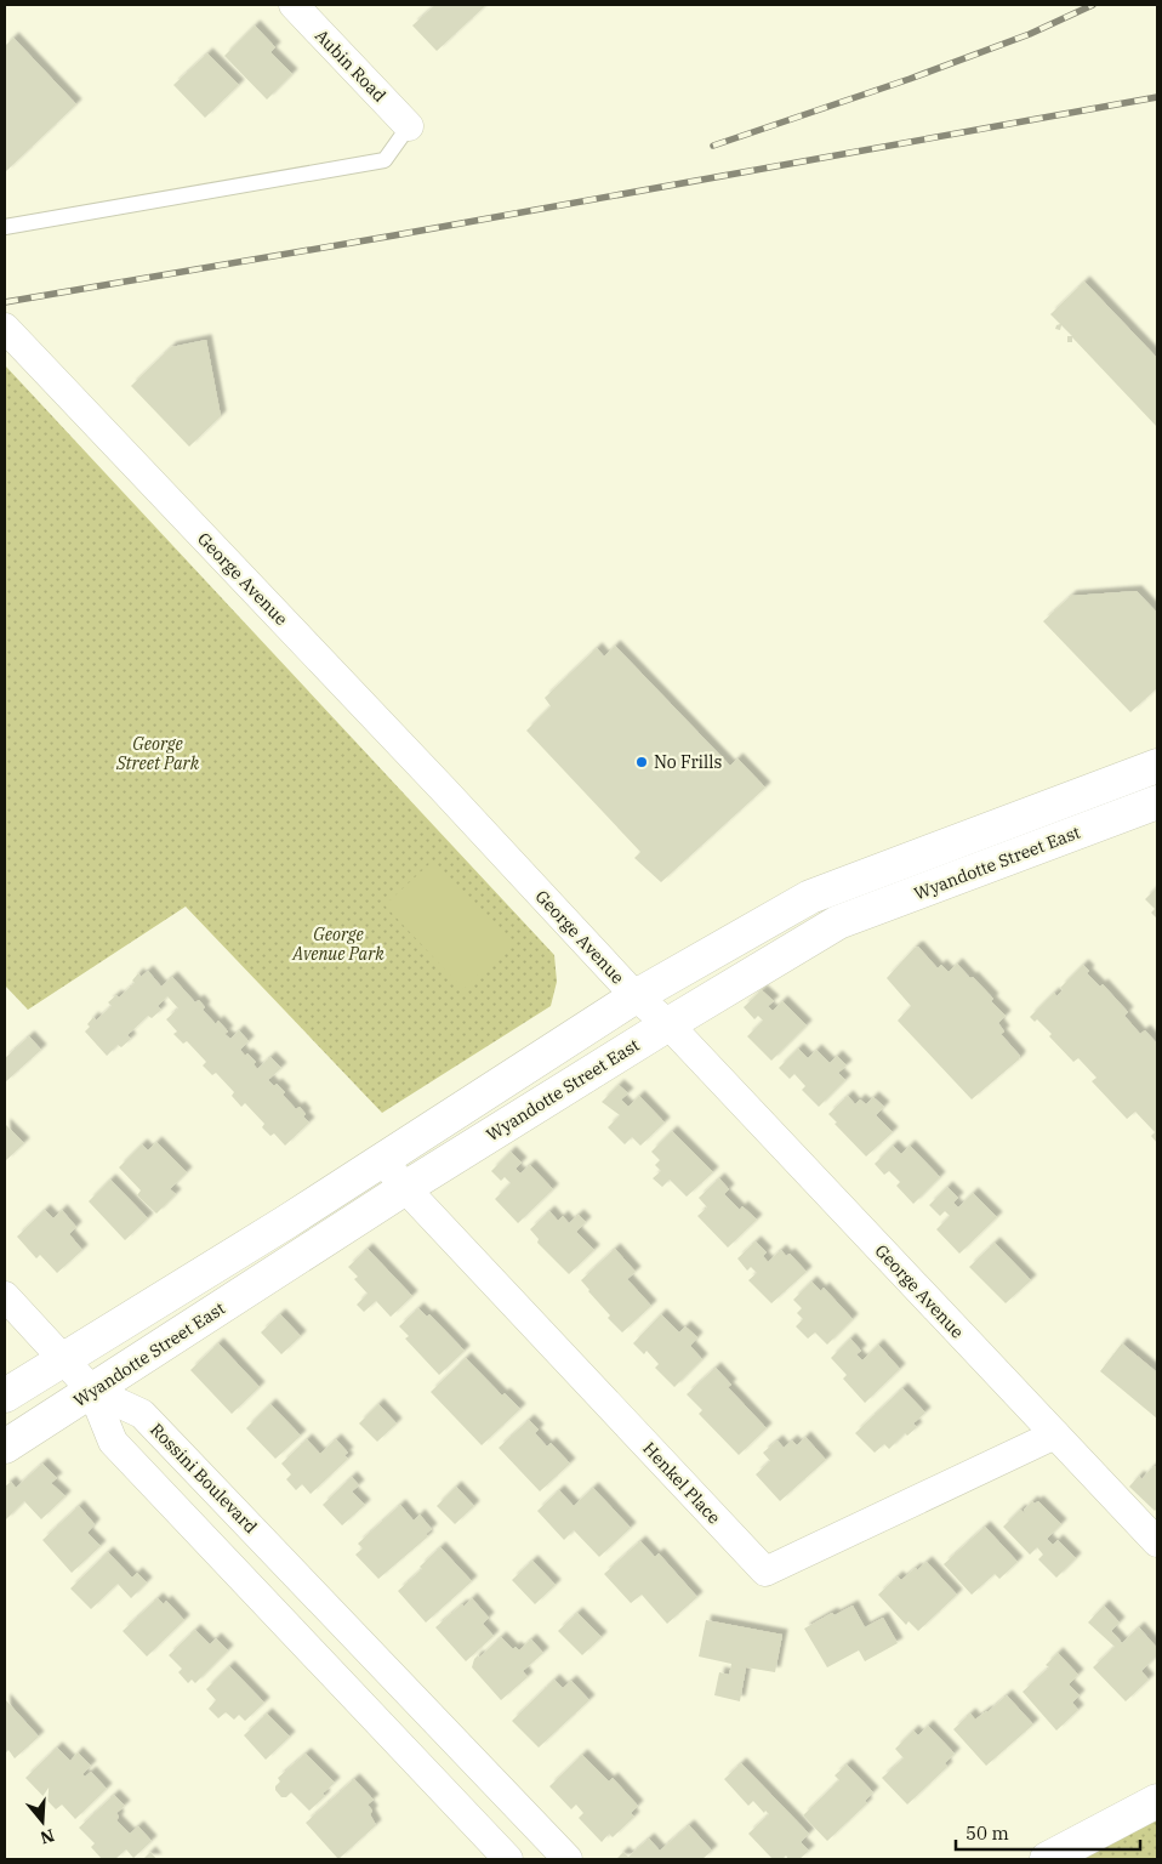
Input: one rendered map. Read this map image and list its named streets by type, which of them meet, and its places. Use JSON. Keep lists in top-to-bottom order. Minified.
{"streets":{"main road":["Wyandotte Street East"],"street":["Aubin Road","George Avenue","Rossini Boulevard","Henkel Place"]},"crossings":[["George Avenue","Wyandotte Street East"],["George Avenue","Henkel Place"],["Wyandotte Street East","Rossini Boulevard"],["Wyandotte Street East","Henkel Place"]],"parks":["George Street Park","George Avenue Park"],"places":["No Frills"],"scale_bar":"50 m","north":"bottom"}
